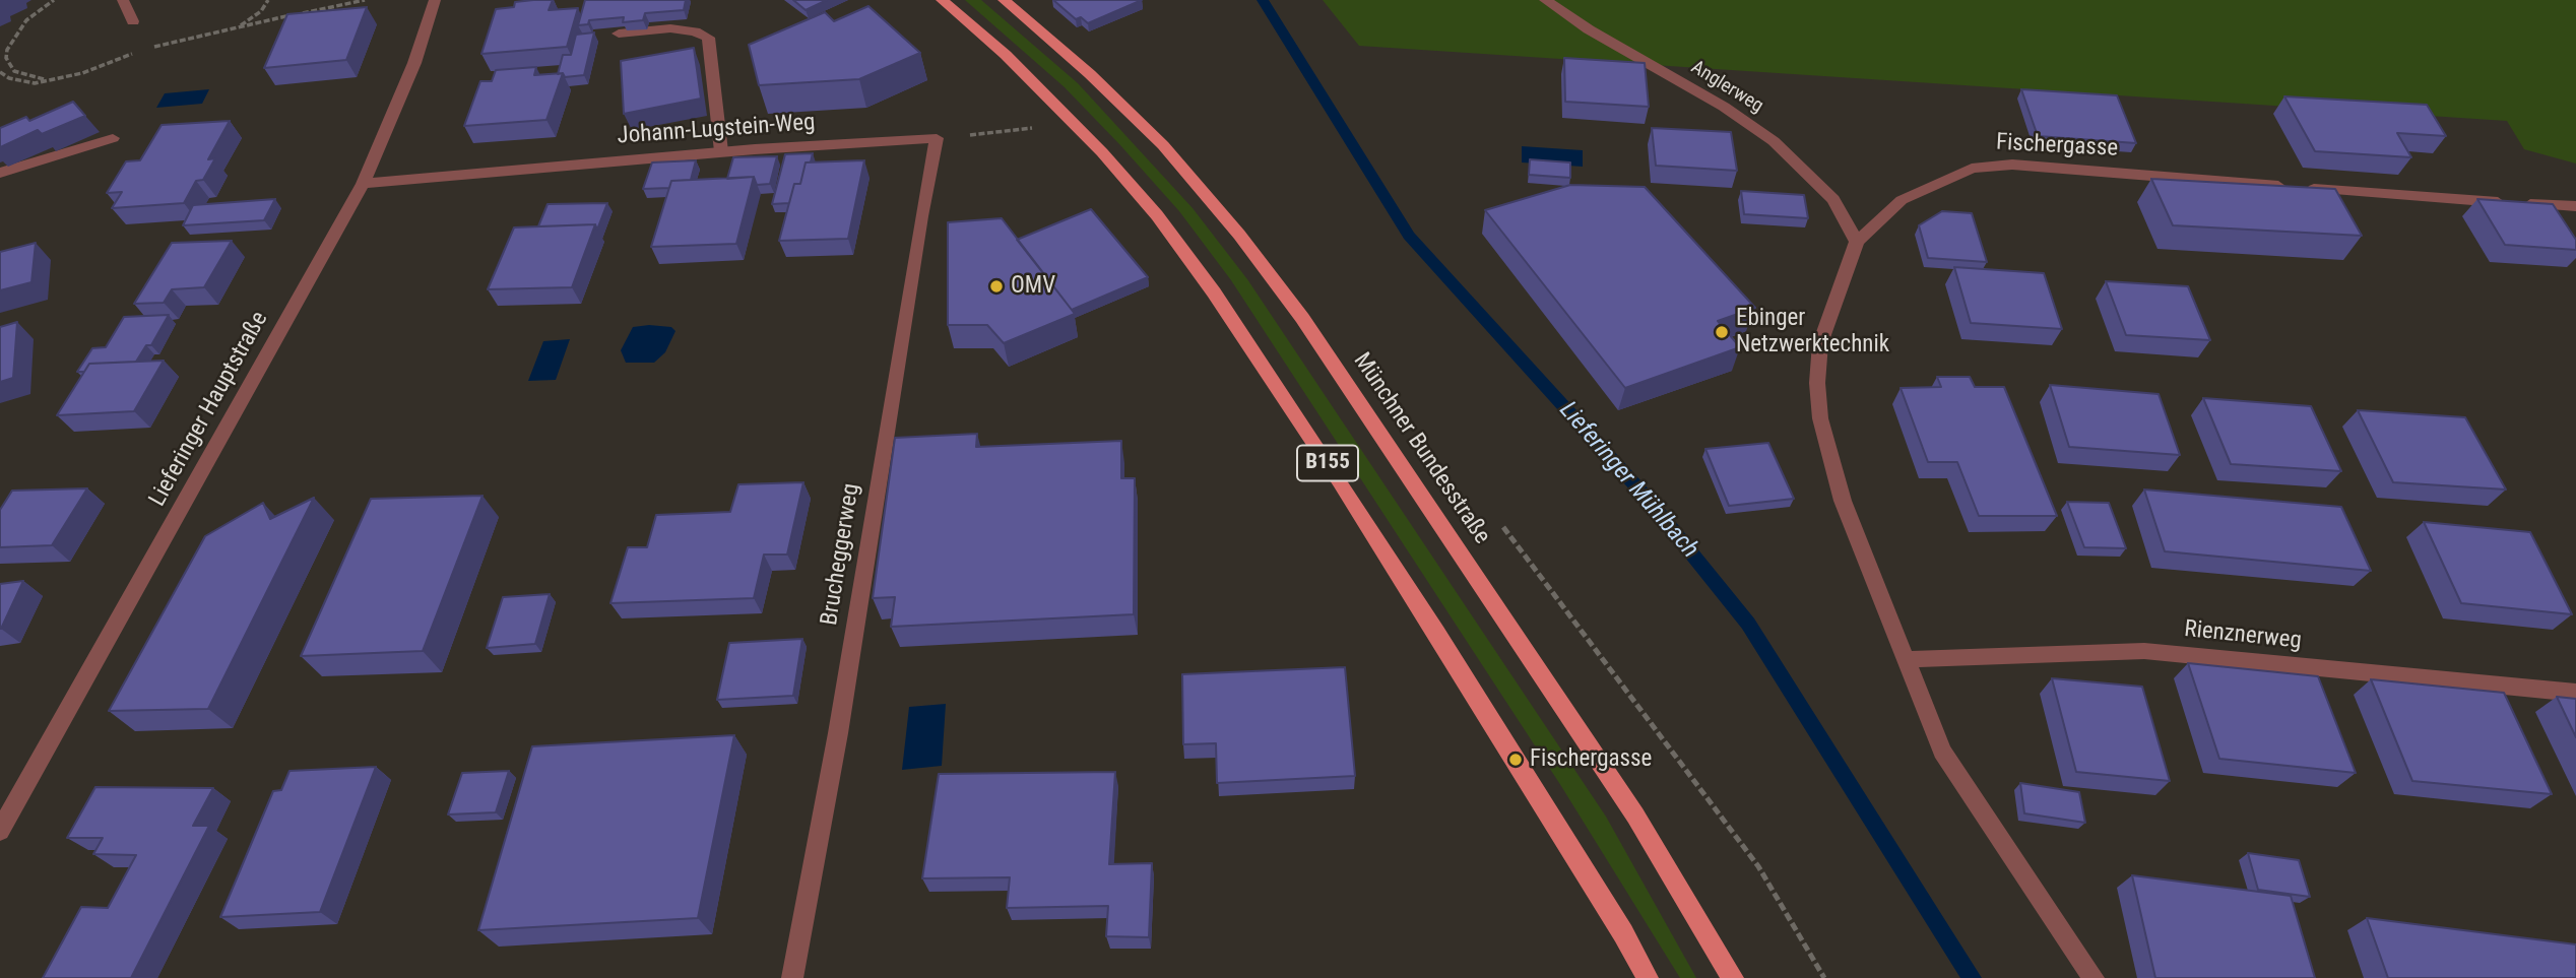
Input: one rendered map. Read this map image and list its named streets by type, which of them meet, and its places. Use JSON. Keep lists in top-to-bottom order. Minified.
{"streets":{"main road":["Münchner Bundesstraße","B155"],"street":["Anglerweg","Johann-Lugstein-Weg","Fischergasse","Lieferinger Hauptstraße","Brucheggerweg","Rienznerweg"]},"crossings":[["Anglerweg","Fischergasse"],["Johann-Lugstein-Weg","Lieferinger Hauptstraße"],["Johann-Lugstein-Weg","Brucheggerweg"],["Fischergasse","Rienznerweg"]],"water":["Lieferinger Mühlbach"],"places":["OMV","Ebinger Netzwerktechnik","Fischergasse"]}
